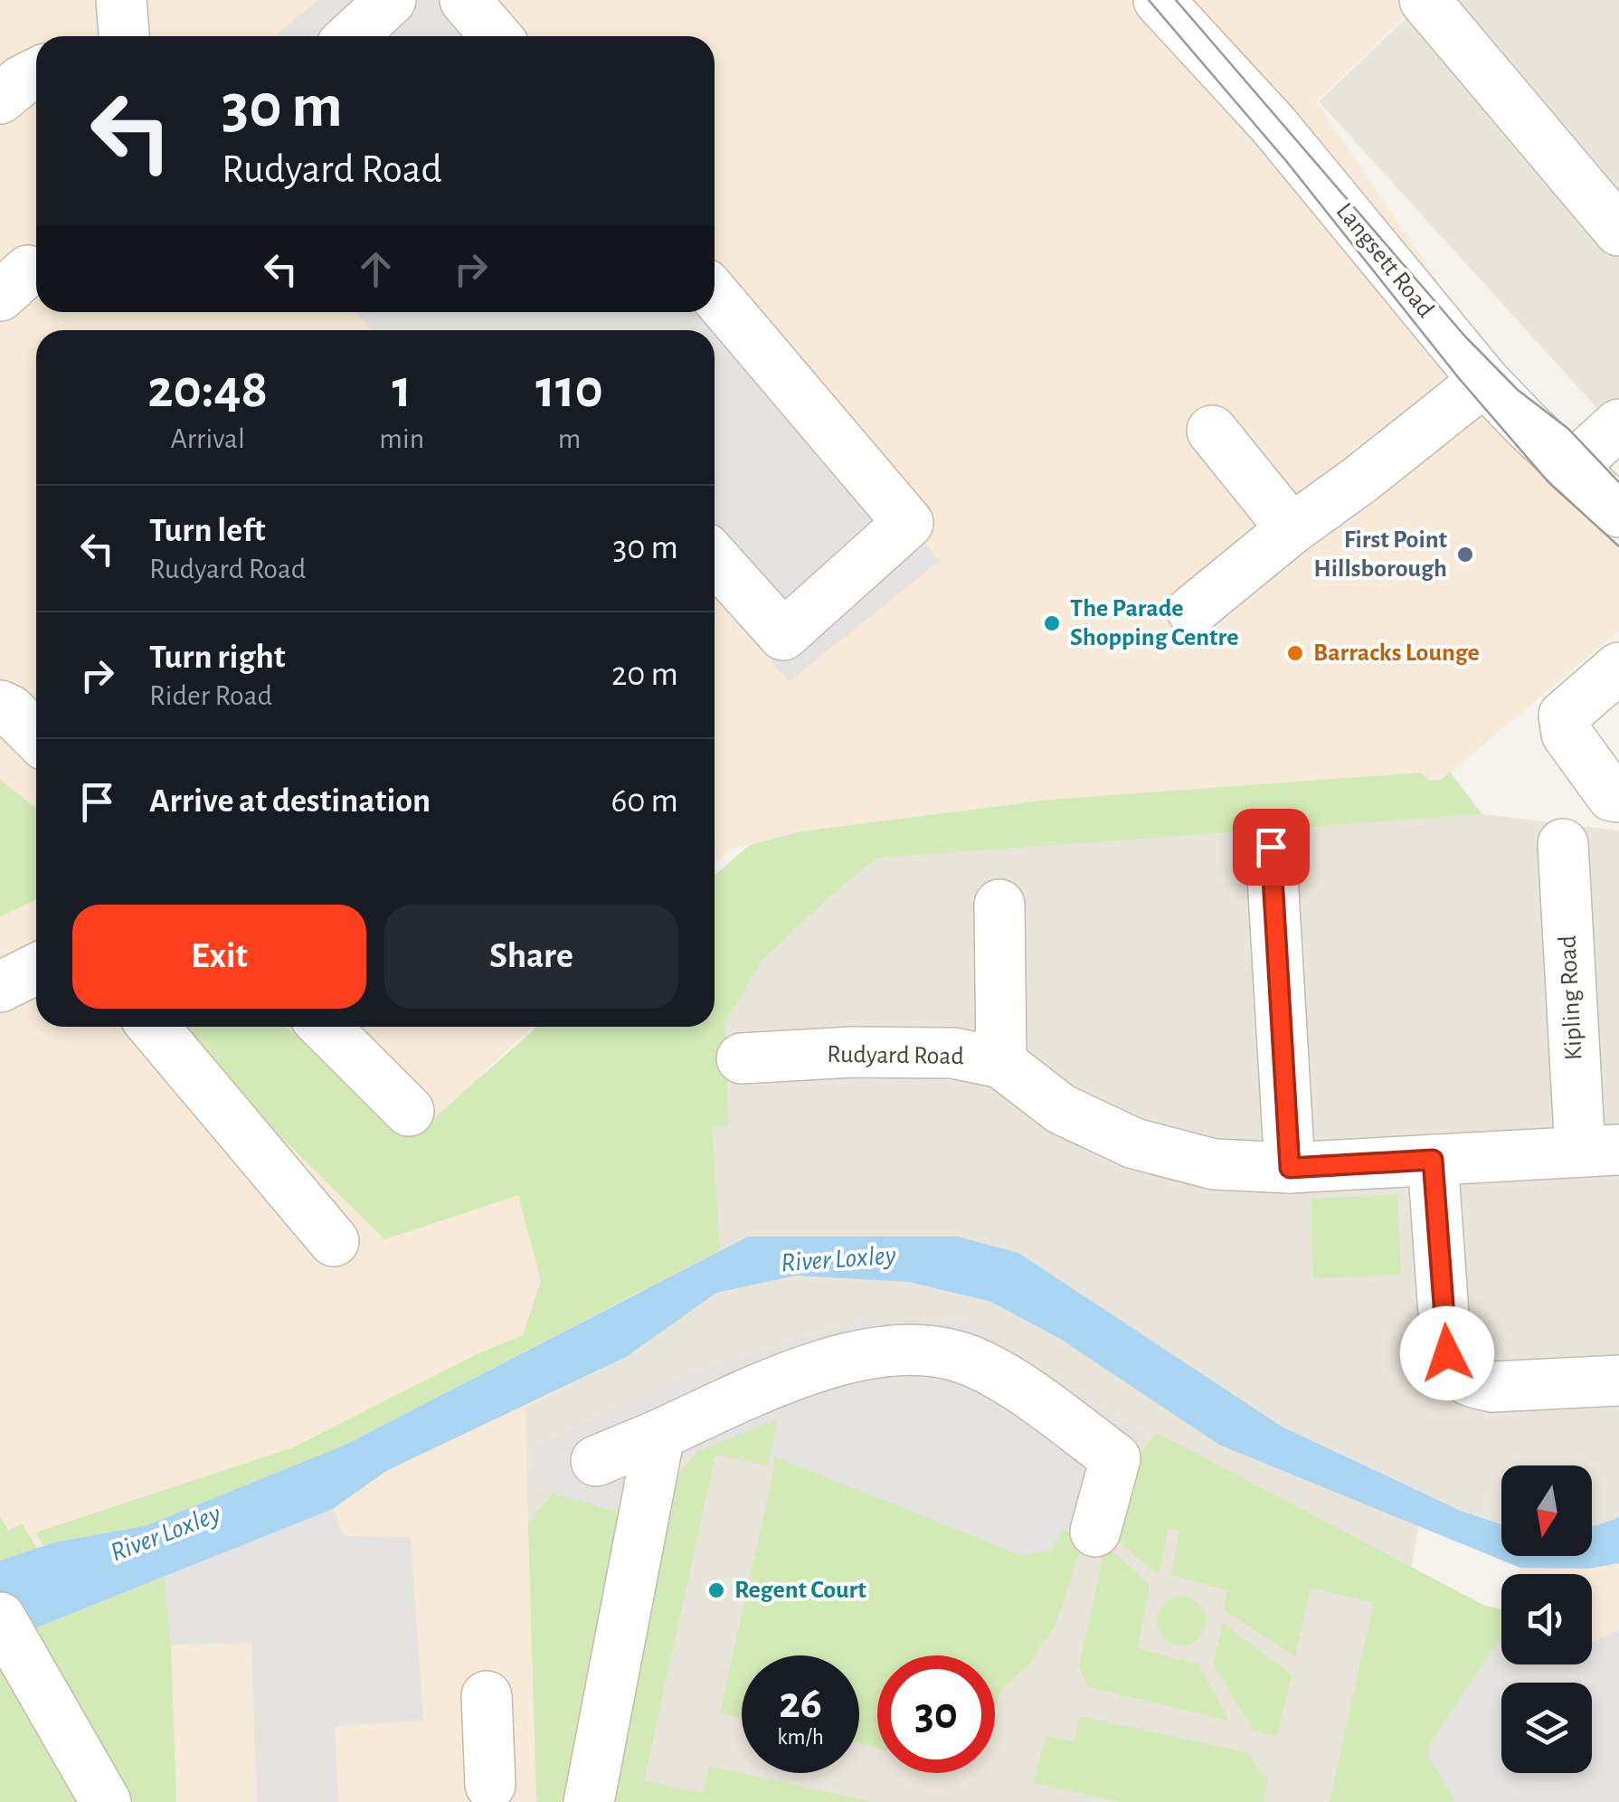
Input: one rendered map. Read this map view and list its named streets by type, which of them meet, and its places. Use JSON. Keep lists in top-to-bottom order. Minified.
{"streets":{"street":["Langsett Road","Kipling Road","Rudyard Road"]},"crossings":[["Kipling Road","Rudyard Road"]],"water":["River Loxley"],"places":["First Point Hillsborough","The Parade Shopping Centre","Barracks Lounge","Regent Court"],"north":"bottom","page":{"turn":["30 m","Rudyard Road"],"eta":["20:48","Arrival","1","min","110","m"],"list":[{"name":"Turn left","note":"Rudyard Road","value":"30 m"},{"name":"Turn right","note":"Rider Road","value":"20 m"},{"name":"Arrive at destination","value":"60 m"}],"buttons":["Exit","Share"],"speed":"26 km/h","limit":"30"}}
